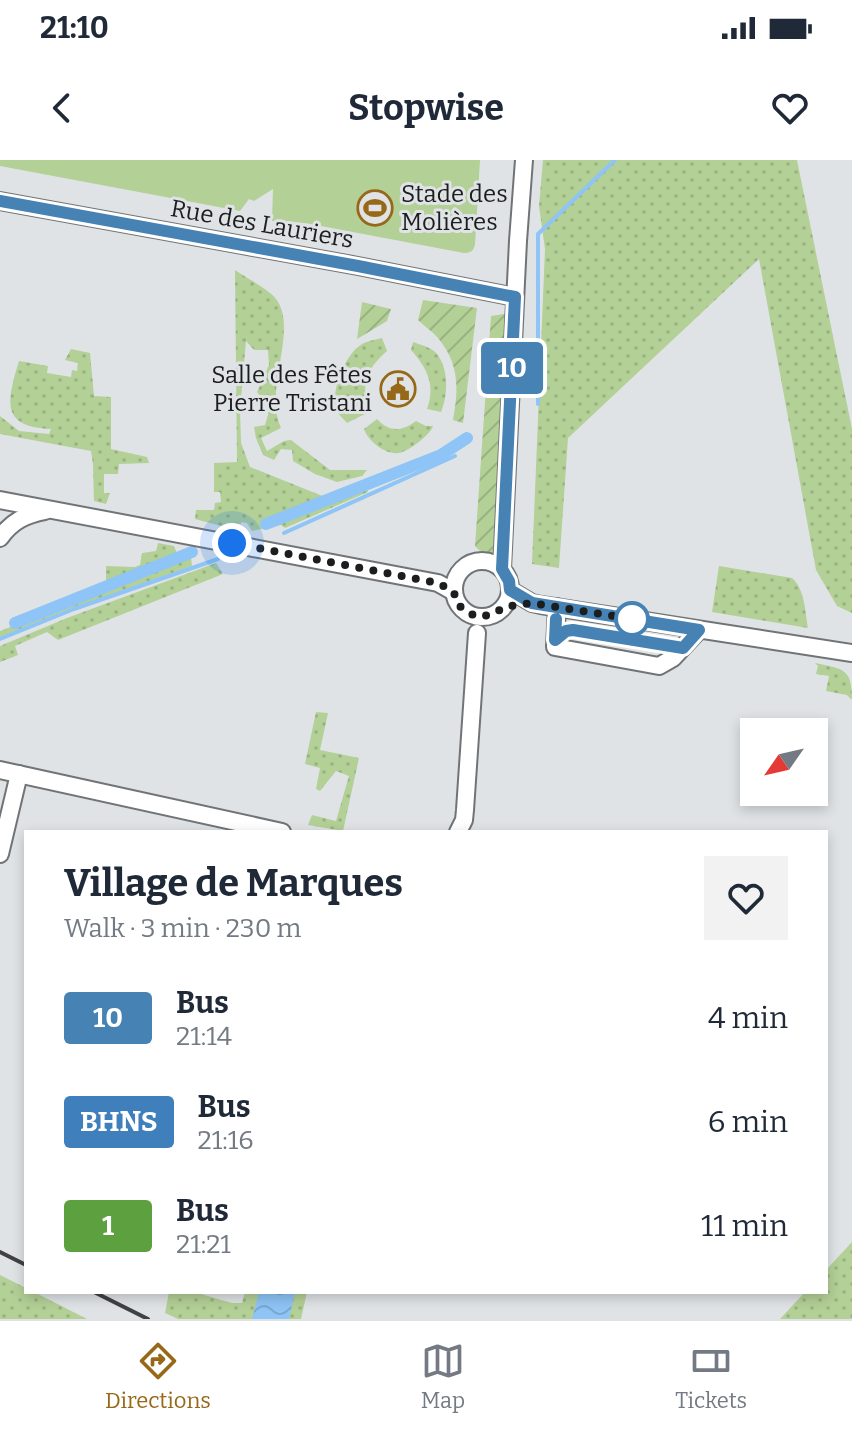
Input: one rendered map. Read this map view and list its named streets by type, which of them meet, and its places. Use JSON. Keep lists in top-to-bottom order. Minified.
{"streets":{"street":["Rue des Lauriers"]},"places":{"sports":["Stade des Molières"],"public building":["Salle des Fêtes Pierre Tristani"]},"lines":["bus line 10"],"north":"bottom left","page":{"status":"21:10","header":"Stopwise","on_map":"10","heading":["Village de Marques","Walk · 3 min · 230 m"],"list":[{"mark":"10","name":"Bus","note":"21:14","value":"4 min"},{"mark":"BHNS","name":"Bus","note":"21:16","value":"6 min"},{"mark":"1","name":"Bus","note":"21:21","value":"11 min"}],"tabs":["Directions","Map","Tickets"]}}
